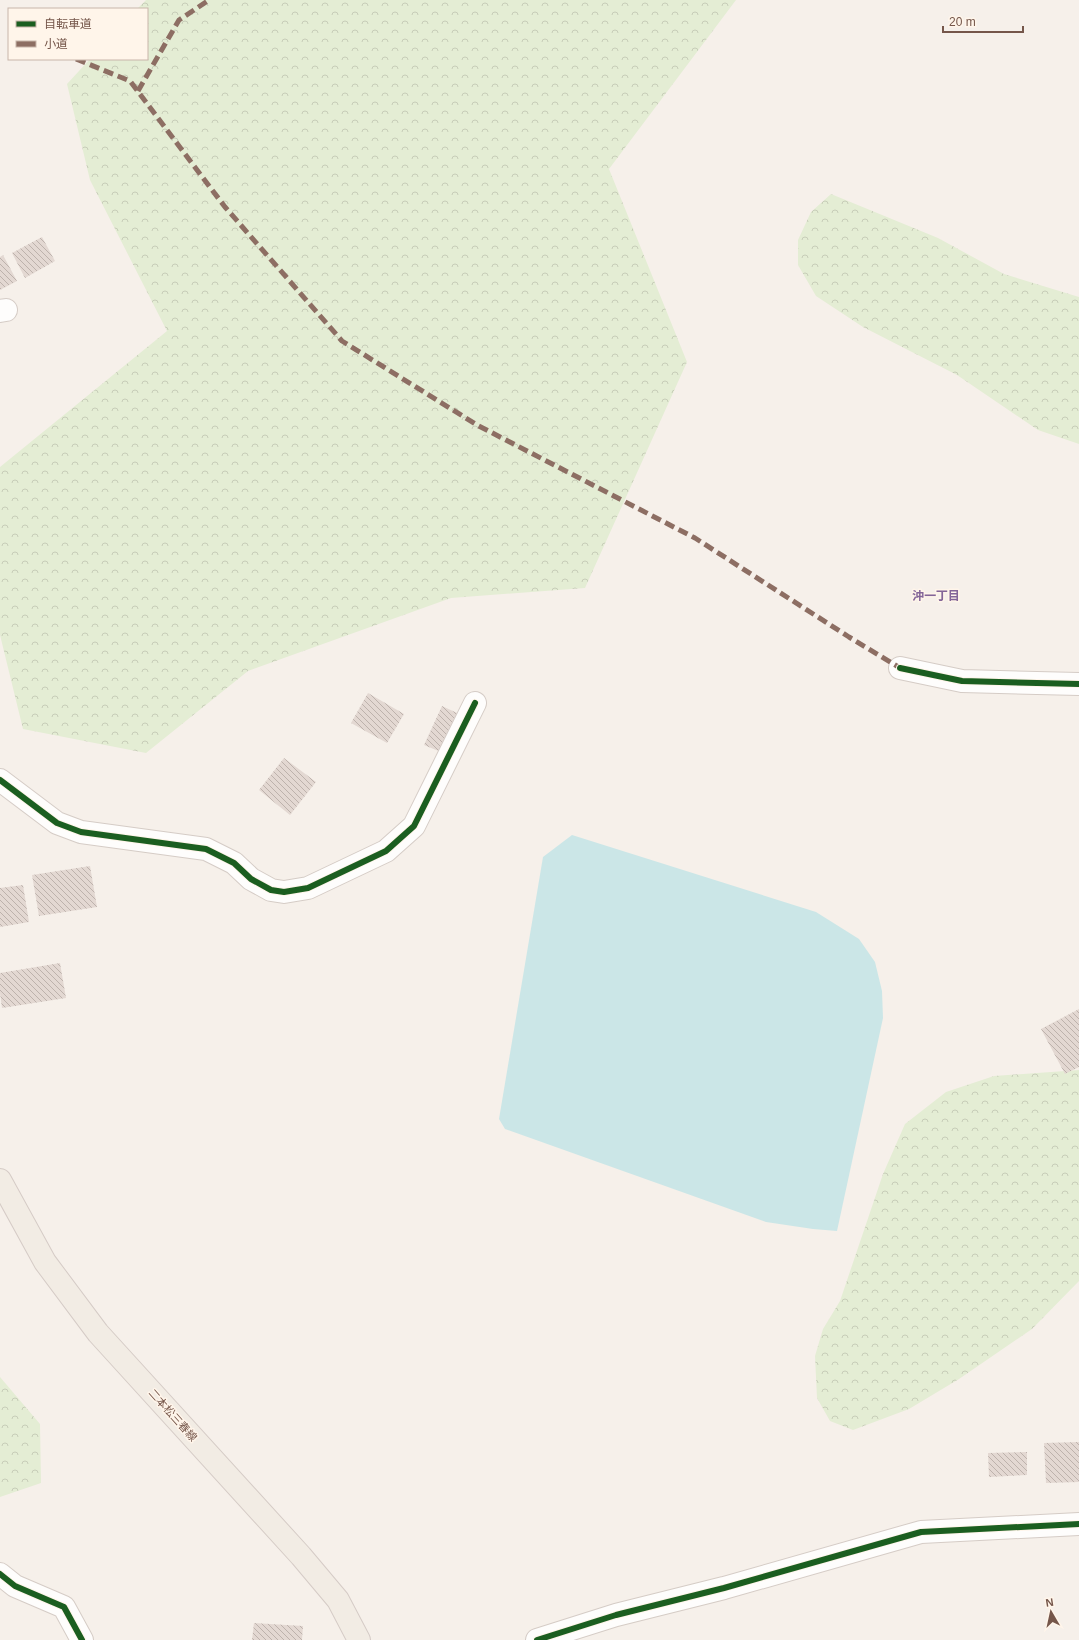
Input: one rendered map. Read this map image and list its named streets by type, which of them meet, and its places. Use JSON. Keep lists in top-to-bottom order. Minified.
{"streets":{"main road":["二本松三春線"]},"districts":["沖一丁目"],"legend":["自転車道","小道"],"scale_bar":"20 m","north":"top"}
